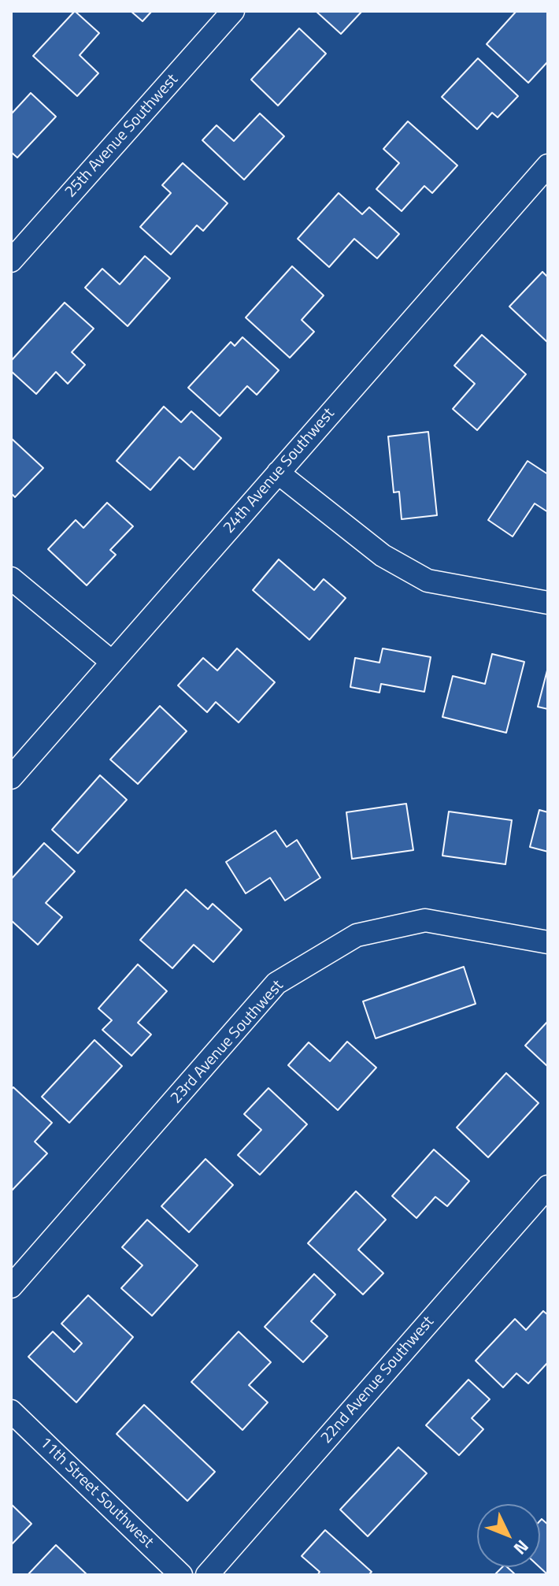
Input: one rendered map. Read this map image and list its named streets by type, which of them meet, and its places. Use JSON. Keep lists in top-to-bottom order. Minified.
{"streets":{"street":["25th Avenue Southwest","24th Avenue Southwest","23rd Avenue Southwest","22nd Avenue Southwest","11th Street Southwest"]},"north":"bottom right"}
